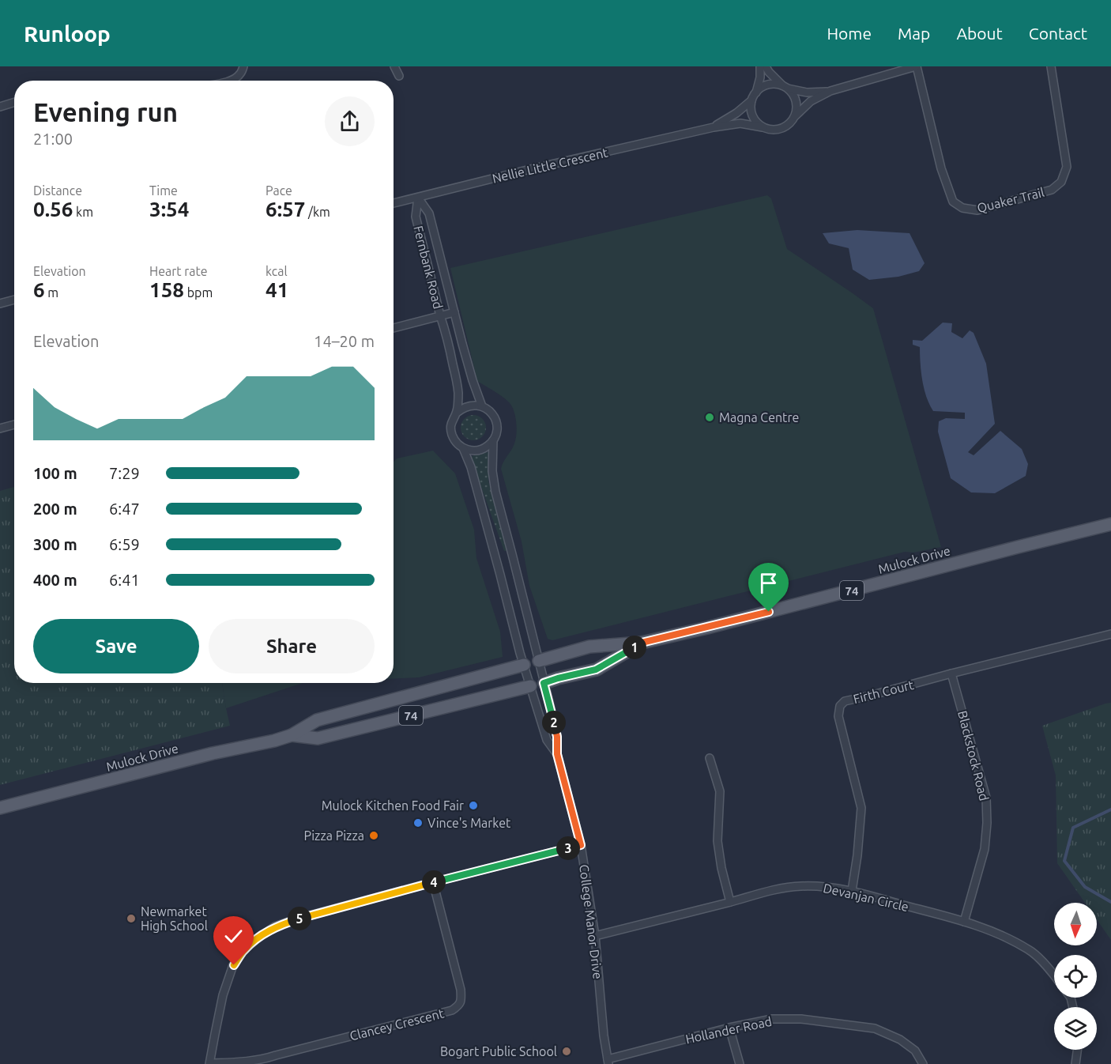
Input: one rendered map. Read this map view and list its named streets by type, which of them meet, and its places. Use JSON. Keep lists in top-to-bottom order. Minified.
{"streets":{"main road":["Mulock Drive","74"],"street":["Nellie Little Crescent","Quaker Trail","Fernbank Road","Firth Court","Blackstock Road","Devanjan Circle","College Manor Drive","Clancey Crescent","Hollander Road"]},"crossings":[["Nellie Little Crescent","Quaker Trail"],["Nellie Little Crescent","Fernbank Road"],["Mulock Drive","College Manor Drive"],["Firth Court","Blackstock Road"],["Firth Court","Devanjan Circle"],["Blackstock Road","Devanjan Circle"],["Devanjan Circle","College Manor Drive"],["College Manor Drive","Hollander Road"]],"places":["Magna Centre","Mulock Kitchen Food Fair","Vince's Market","Pizza Pizza","Newmarket High School","Bogart Public School"],"north":"bottom","page":{"header":"Runloop","nav":["Home","Map","About","Contact"],"heading":["Evening run","21:00"],"stats":[["Distance","0.56 km"],["Time","3:54"],["Pace","6:57 /km"],["Elevation","6 m"],["Heart rate","158 bpm"],["kcal","41"]],"chart":["Elevation","14–20 m"],"list":[{"name":"100 m","note":"7:29"},{"name":"200 m","note":"6:47"},{"name":"300 m","note":"6:59"},{"name":"400 m","note":"6:41"}],"buttons":["Save","Share"],"pins":["1","2","3","4","5"]}}
